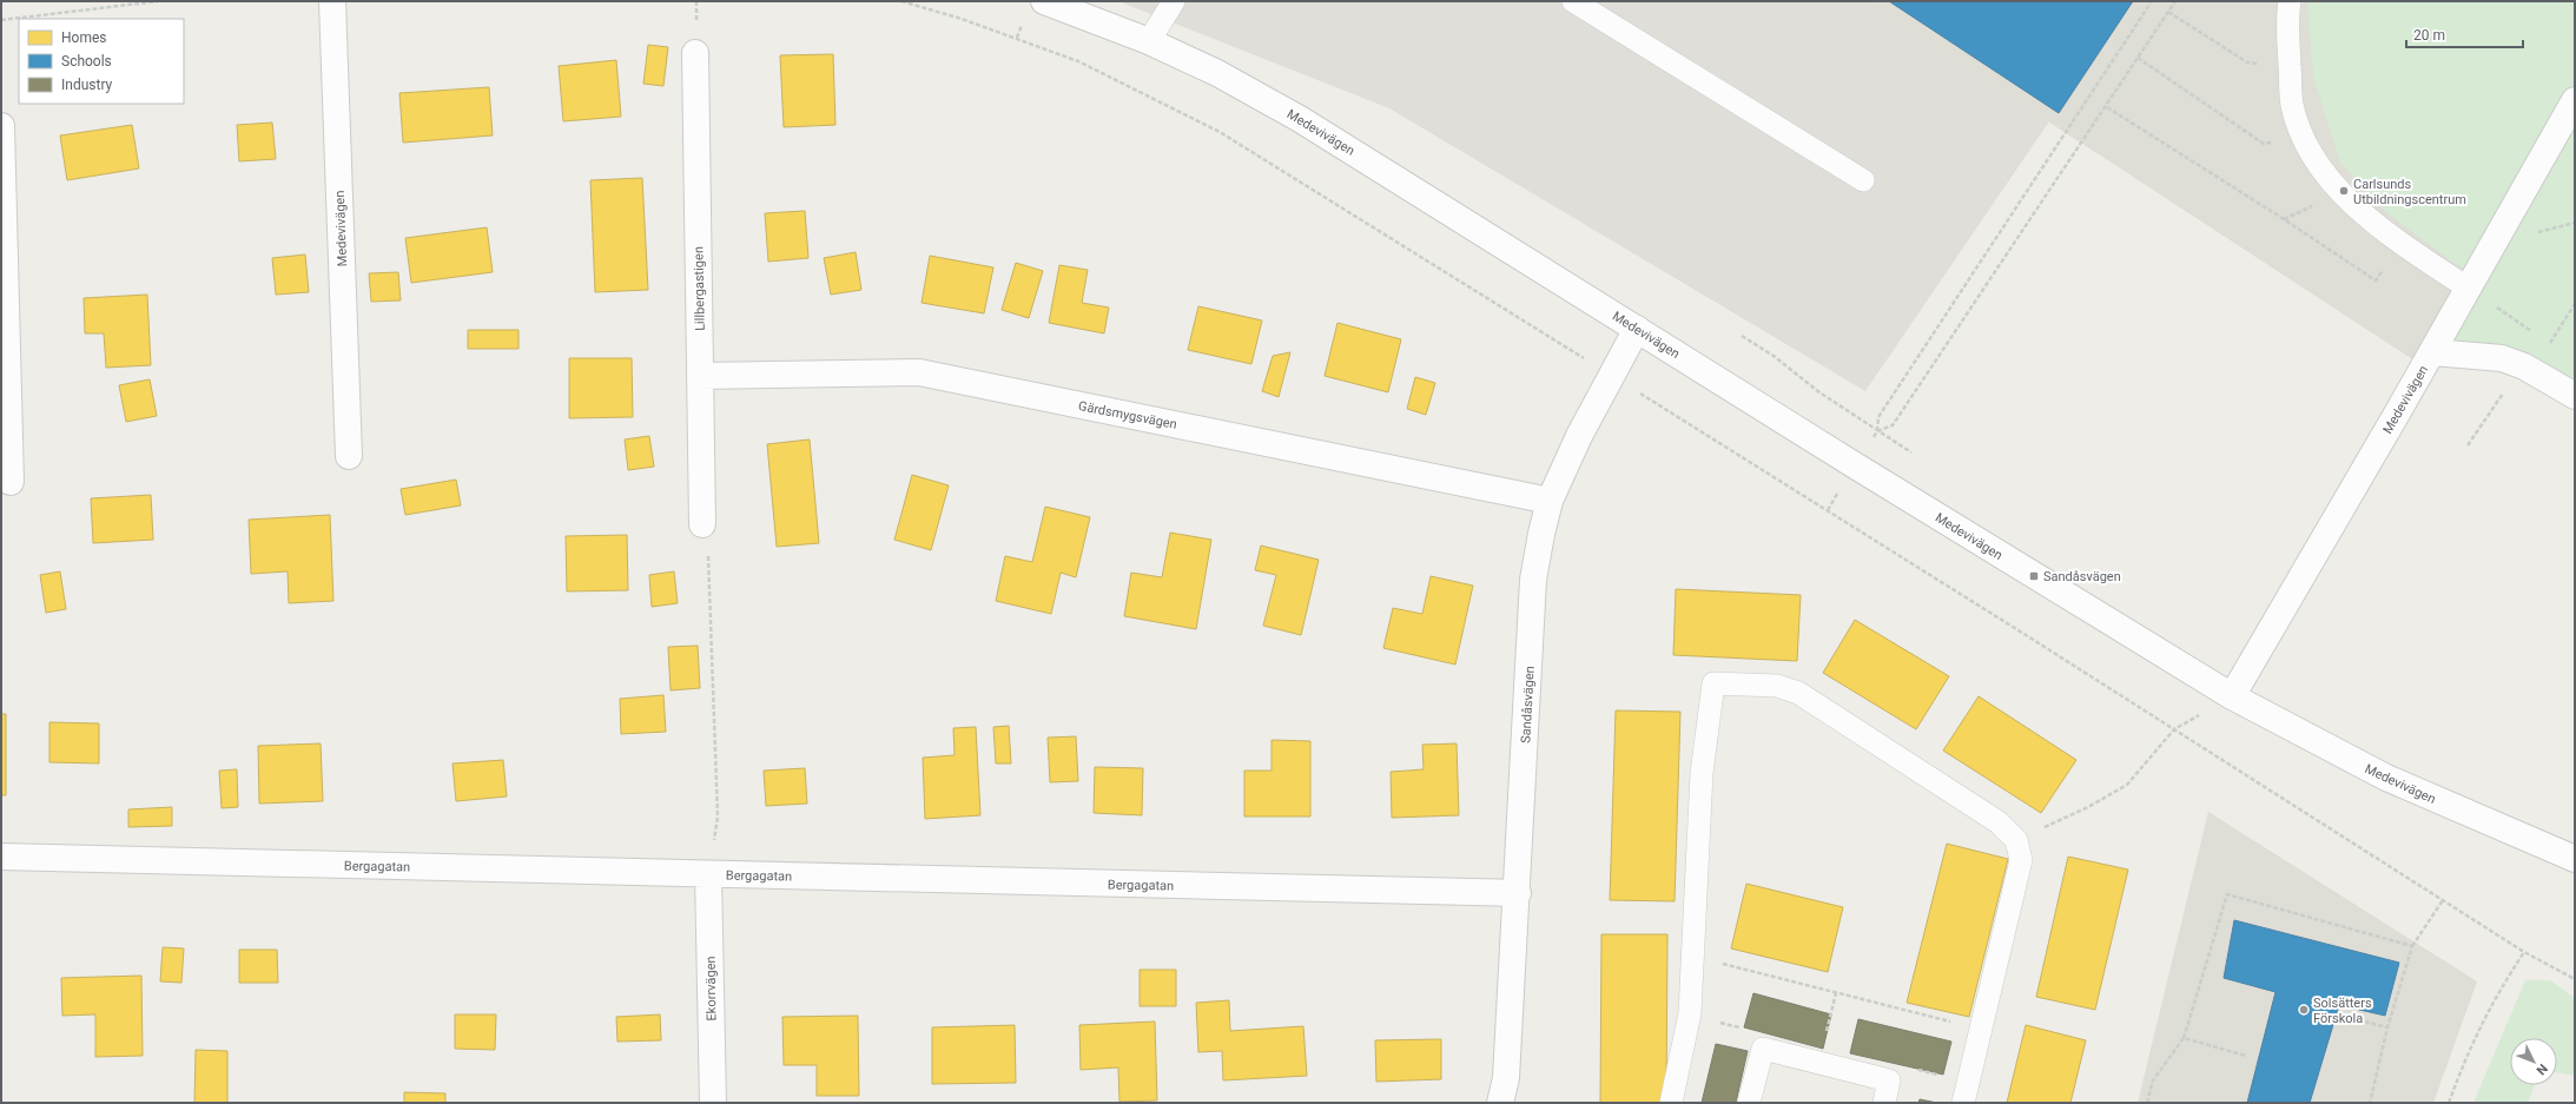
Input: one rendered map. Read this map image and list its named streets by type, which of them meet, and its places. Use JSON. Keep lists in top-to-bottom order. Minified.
{"streets":{"street":["Medevivägen","Lillbergastigen","Gärdsmygsvägen","Sandåsvägen","Bergagatan","Ekorrvägen"]},"crossings":[["Medevivägen","Sandåsvägen"],["Lillbergastigen","Gärdsmygsvägen"],["Gärdsmygsvägen","Sandåsvägen"],["Sandåsvägen","Bergagatan"],["Bergagatan","Ekorrvägen"]],"places":{"other":["Carlsunds Utbildningscentrum","Solsätters Förskola"],"transit":["Sandåsvägen"]},"legend":["Homes","Schools","Industry"],"scale_bar":"20 m","north":"bottom right"}
